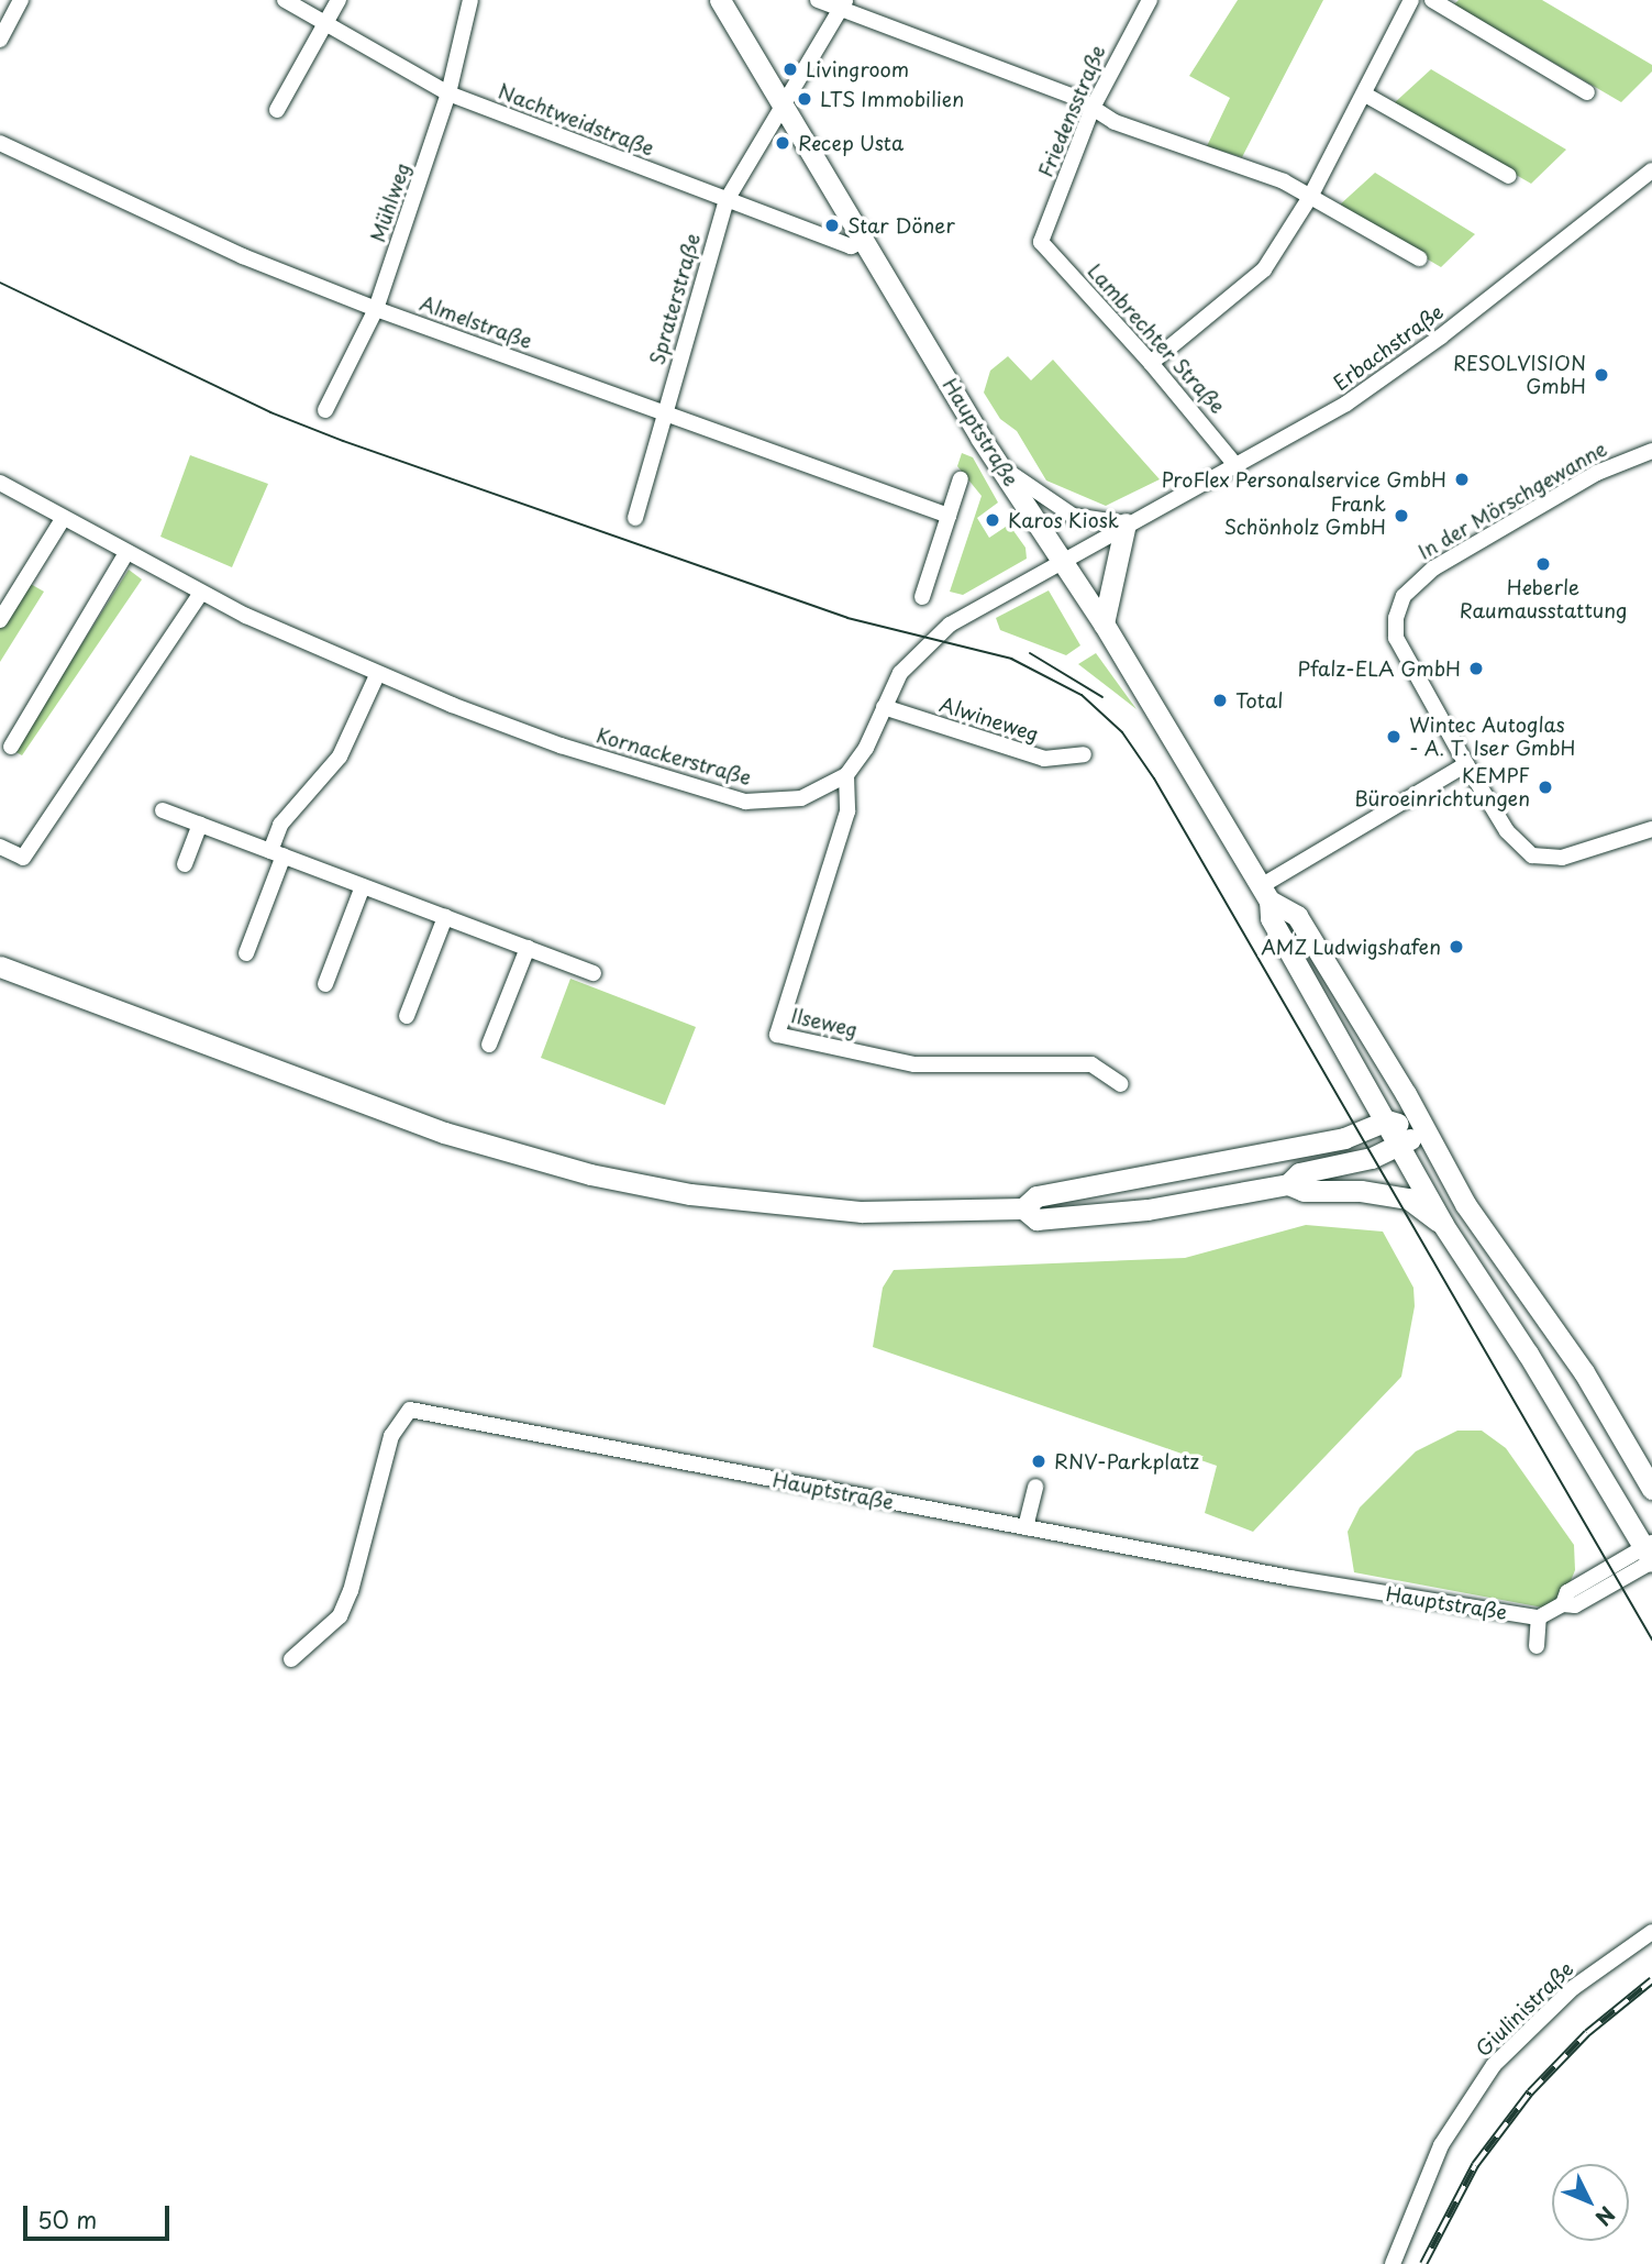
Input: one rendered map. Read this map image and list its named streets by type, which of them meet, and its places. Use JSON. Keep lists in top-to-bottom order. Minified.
{"streets":{"main road":["Hauptstraße"],"street":["Friedensstraße","Nachtweidstraße","Mühlweg","Spraterstraße","Almelstraße","Lambrechter Straße","Erbachstraße","In der Mörschgewanne","Alwineweg","Kornackerstraße","Ilseweg","Giulinistraße"]},"crossings":[["Friedensstraße","Lambrechter Straße"],["Nachtweidstraße","Mühlweg"],["Nachtweidstraße","Spraterstraße"],["Nachtweidstraße","Hauptstraße"],["Mühlweg","Almelstraße"],["Spraterstraße","Almelstraße"],["Spraterstraße","Hauptstraße"],["Lambrechter Straße","Erbachstraße"],["Erbachstraße","Hauptstraße"],["Erbachstraße","Kornackerstraße"],["Hauptstraße","Kornackerstraße"],["Alwineweg","Kornackerstraße"],["Kornackerstraße","Ilseweg"]],"places":["Livingroom","LTS Immobilien","Recep Usta","Star Döner","RESOLVISION GmbH","ProFlex Personalservice GmbH","Frank Schönholz GmbH","Karos Kiosk","Heberle Raumausstattung","Pfalz-ELA GmbH","Total","Wintec Autoglas - A. T. Iser GmbH","KEMPF Büroeinrichtungen","AMZ Ludwigshafen","RNV-Parkplatz"],"scale_bar":"50 m","north":"bottom right"}
